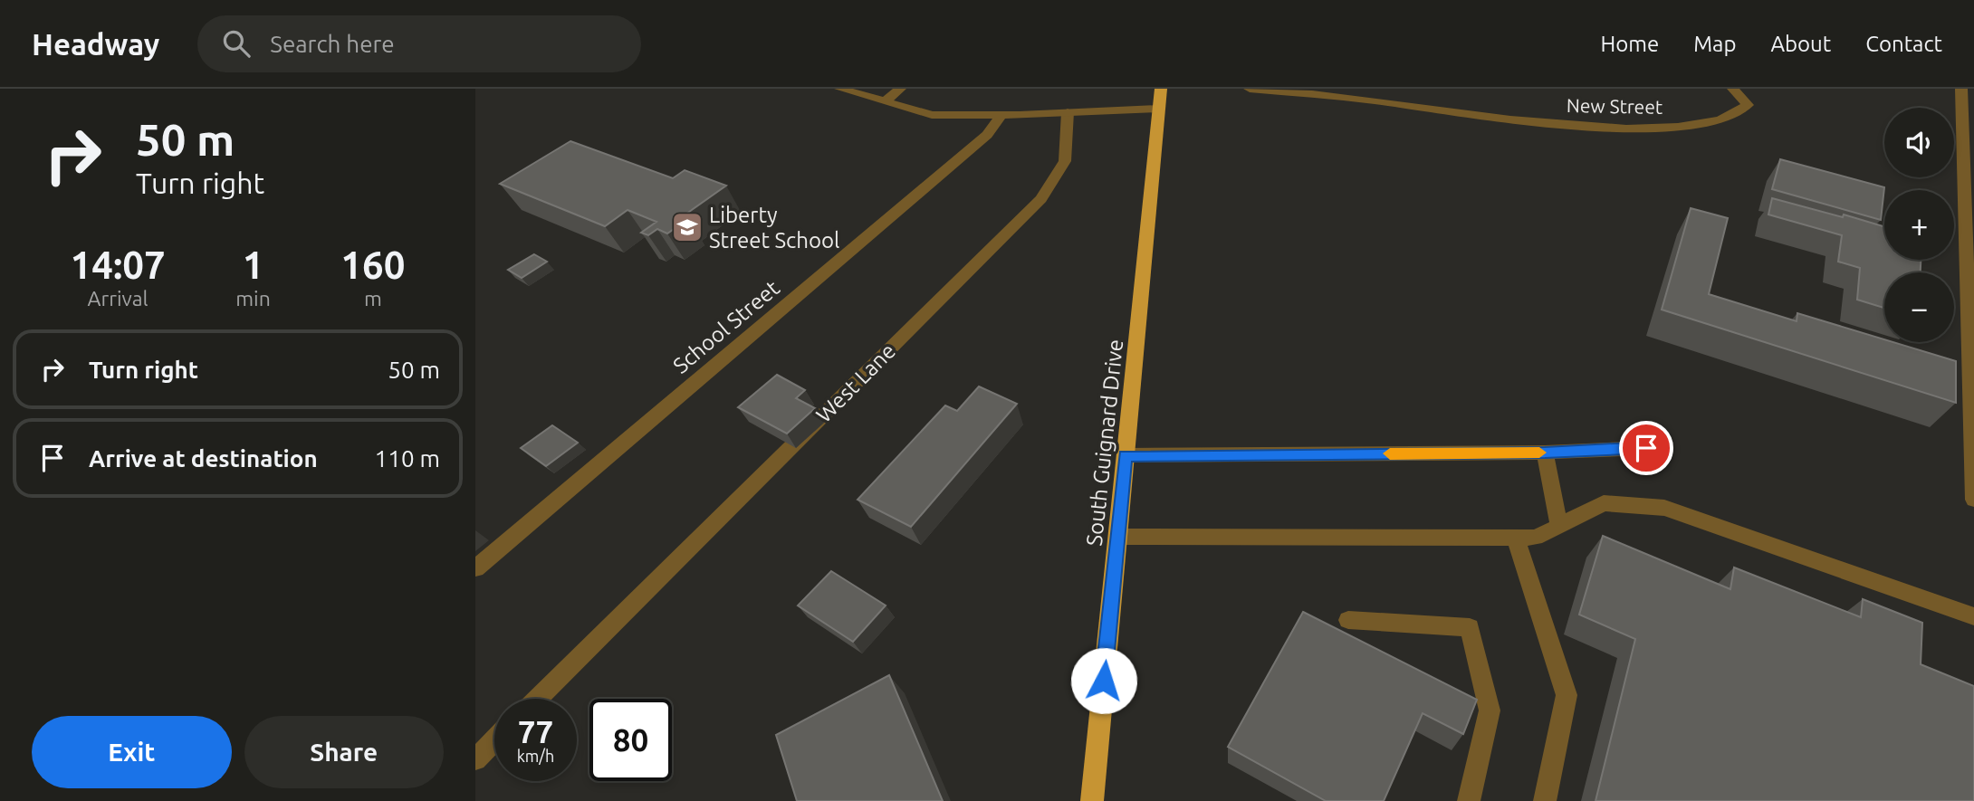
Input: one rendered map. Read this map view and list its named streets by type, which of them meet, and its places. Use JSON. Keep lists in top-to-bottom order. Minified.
{"streets":{"highway":["South Guignard Drive"],"street":["New Street","School Street","West Lane"]},"places":{"school or university":["Liberty Street School"]},"page":{"header":"Headway","search":"Search here","nav":["Home","Map","About","Contact"],"turn":["50 m","Turn right"],"map_buttons":["+","−"],"eta":["14:07","Arrival","1","min","160","m"],"list":[{"name":"Turn right","value":"50 m"},{"name":"Arrive at destination","value":"110 m"}],"speed":"77 km/h","limit":"80","buttons":["Exit","Share"]}}
